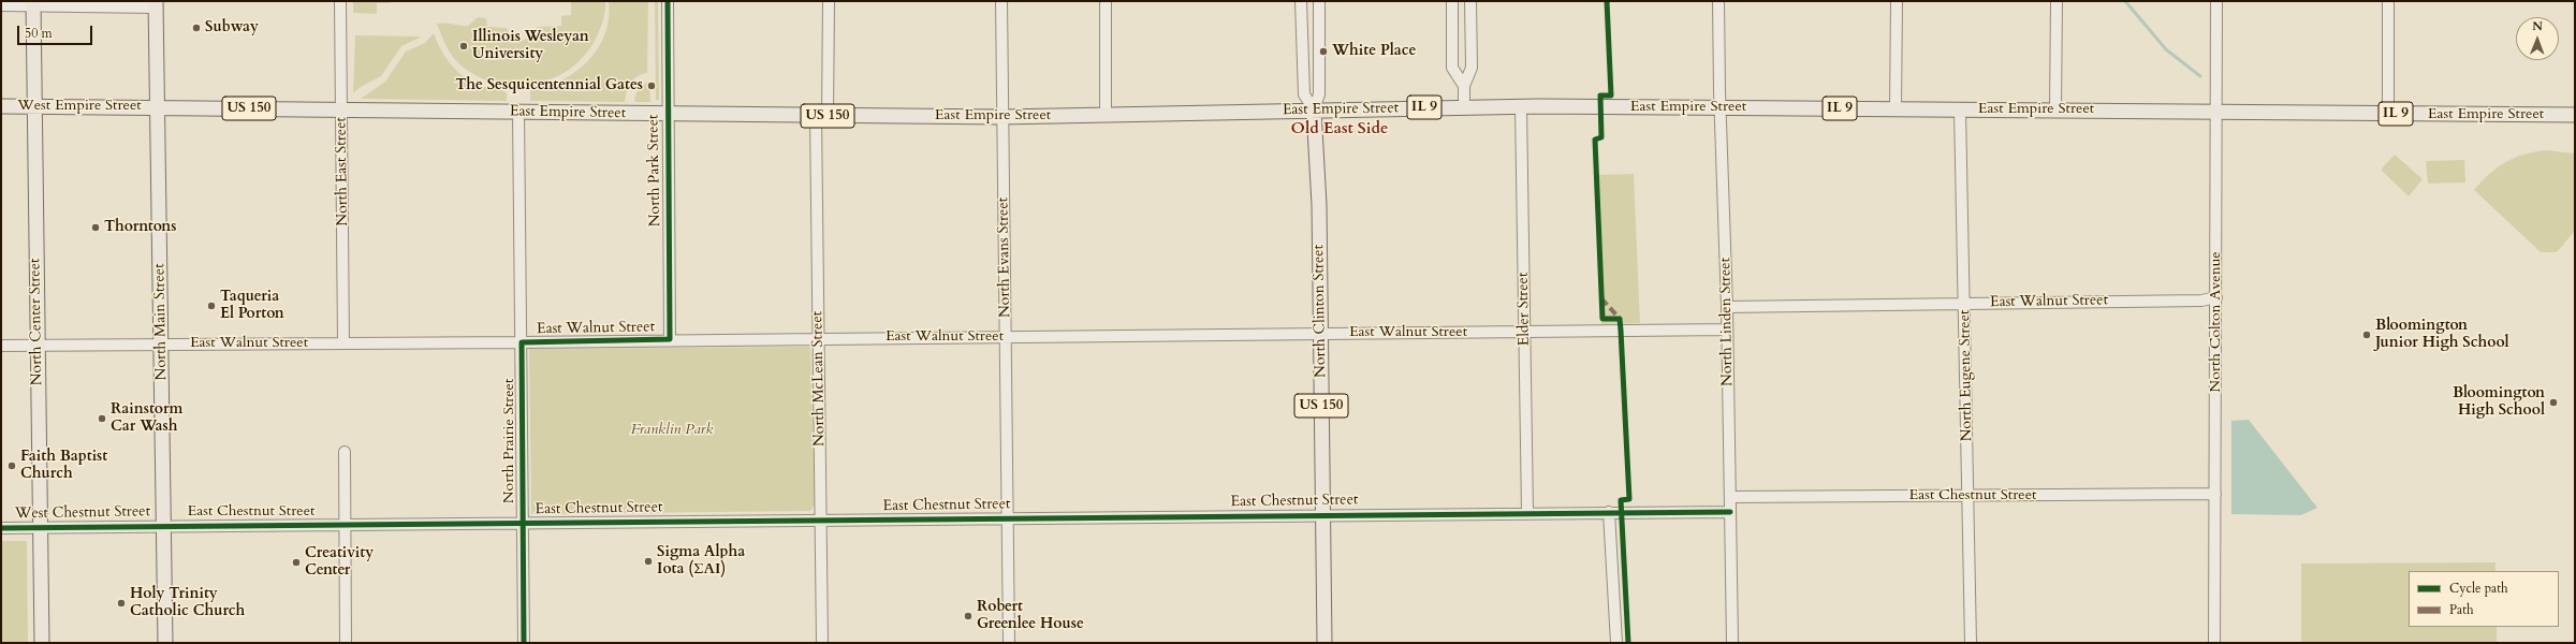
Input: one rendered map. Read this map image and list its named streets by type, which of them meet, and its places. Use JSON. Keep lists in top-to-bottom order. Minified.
{"streets":{"main road":["West Empire Street","IL 9","East Empire Street","US 150","North Clinton Street","North Center Street","North Main Street"],"street":["North Park Street","North East Street","North Evans Street","East Walnut Street","Elder Street","North Linden Street","North Colton Avenue","North Eugene Street","North McLean Street","North Prairie Street","East Chestnut Street","West Chestnut Street"]},"crossings":[["West Empire Street","East Empire Street"],["West Empire Street","North Center Street"],["West Empire Street","North Main Street"],["East Empire Street","North Park Street"],["East Empire Street","North East Street"],["East Empire Street","North Evans Street"],["East Empire Street","Elder Street"],["East Empire Street","North Clinton Street"],["East Empire Street","North Main Street"],["East Empire Street","North Linden Street"],["East Empire Street","North Colton Avenue"],["East Empire Street","North Eugene Street"],["East Empire Street","North McLean Street"],["East Empire Street","North Prairie Street"],["North Park Street","East Walnut Street"],["North East Street","East Walnut Street"],["North Evans Street","East Walnut Street"],["North Evans Street","East Chestnut Street"],["East Walnut Street","Elder Street"],["East Walnut Street","North Clinton Street"],["East Walnut Street","North Center Street"],["East Walnut Street","North Main Street"],["East Walnut Street","North Linden Street"],["East Walnut Street","North Colton Avenue"],["East Walnut Street","North Eugene Street"],["East Walnut Street","North McLean Street"],["East Walnut Street","North Prairie Street"],["Elder Street","East Chestnut Street"],["North Clinton Street","East Chestnut Street"],["North Center Street","West Chestnut Street"],["North Main Street","East Chestnut Street"],["North Main Street","West Chestnut Street"],["North Linden Street","East Chestnut Street"],["North Colton Avenue","East Chestnut Street"],["North Eugene Street","East Chestnut Street"],["North McLean Street","East Chestnut Street"],["North Prairie Street","East Chestnut Street"],["East Chestnut Street","West Chestnut Street"]],"districts":["Old East Side"],"parks":["Franklin Park"],"places":["Subway","Illinois Wesleyan University","White Place","The Sesquicentennial Gates","Thorntons","Taqueria El Porton","Bloomington Junior High School","Bloomington High School","Rainstorm Car Wash","Faith Baptist Church","Sigma Alpha Iota (ΣΑΙ)","Creativity Center","Holy Trinity Catholic Church","Robert Greenlee House"],"legend":["Cycle path","Path"],"scale_bar":"50 m","north":"top"}
